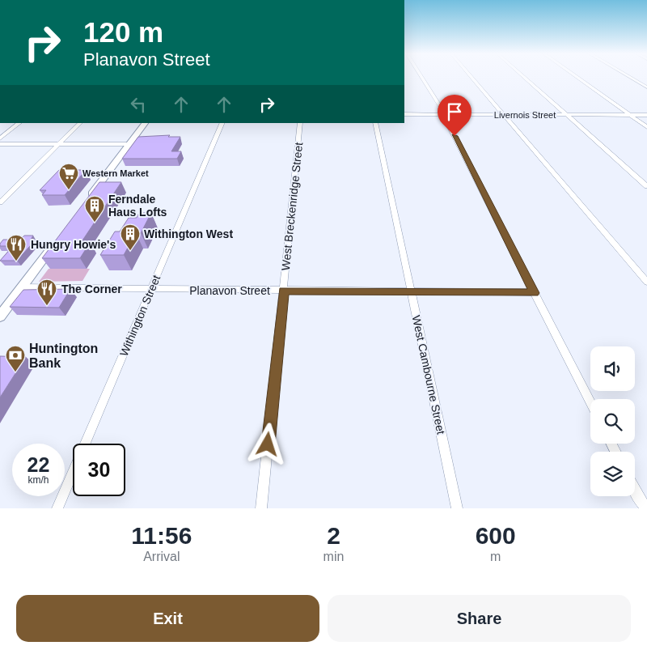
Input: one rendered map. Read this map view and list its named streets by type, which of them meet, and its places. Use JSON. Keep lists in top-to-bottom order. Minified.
{"streets":{"street":["Livernois Street","West Breckenridge Street","Planavon Street","Withington Street","West Cambourne Street"]},"crossings":[["West Breckenridge Street","Planavon Street"],["Planavon Street","Withington Street"],["Planavon Street","West Cambourne Street"]],"places":{"supermarket":["Western Market"],"building":["Ferndale Haus Lofts","Withington West"],"restaurant":["Hungry Howie's","The Corner"],"bank":["Huntington Bank"]},"page":{"turn":["120 m","Planavon Street"],"speed":"22 km/h","limit":"30","eta":["11:56","Arrival","2","min","600","m"],"buttons":["Exit","Share"]}}
